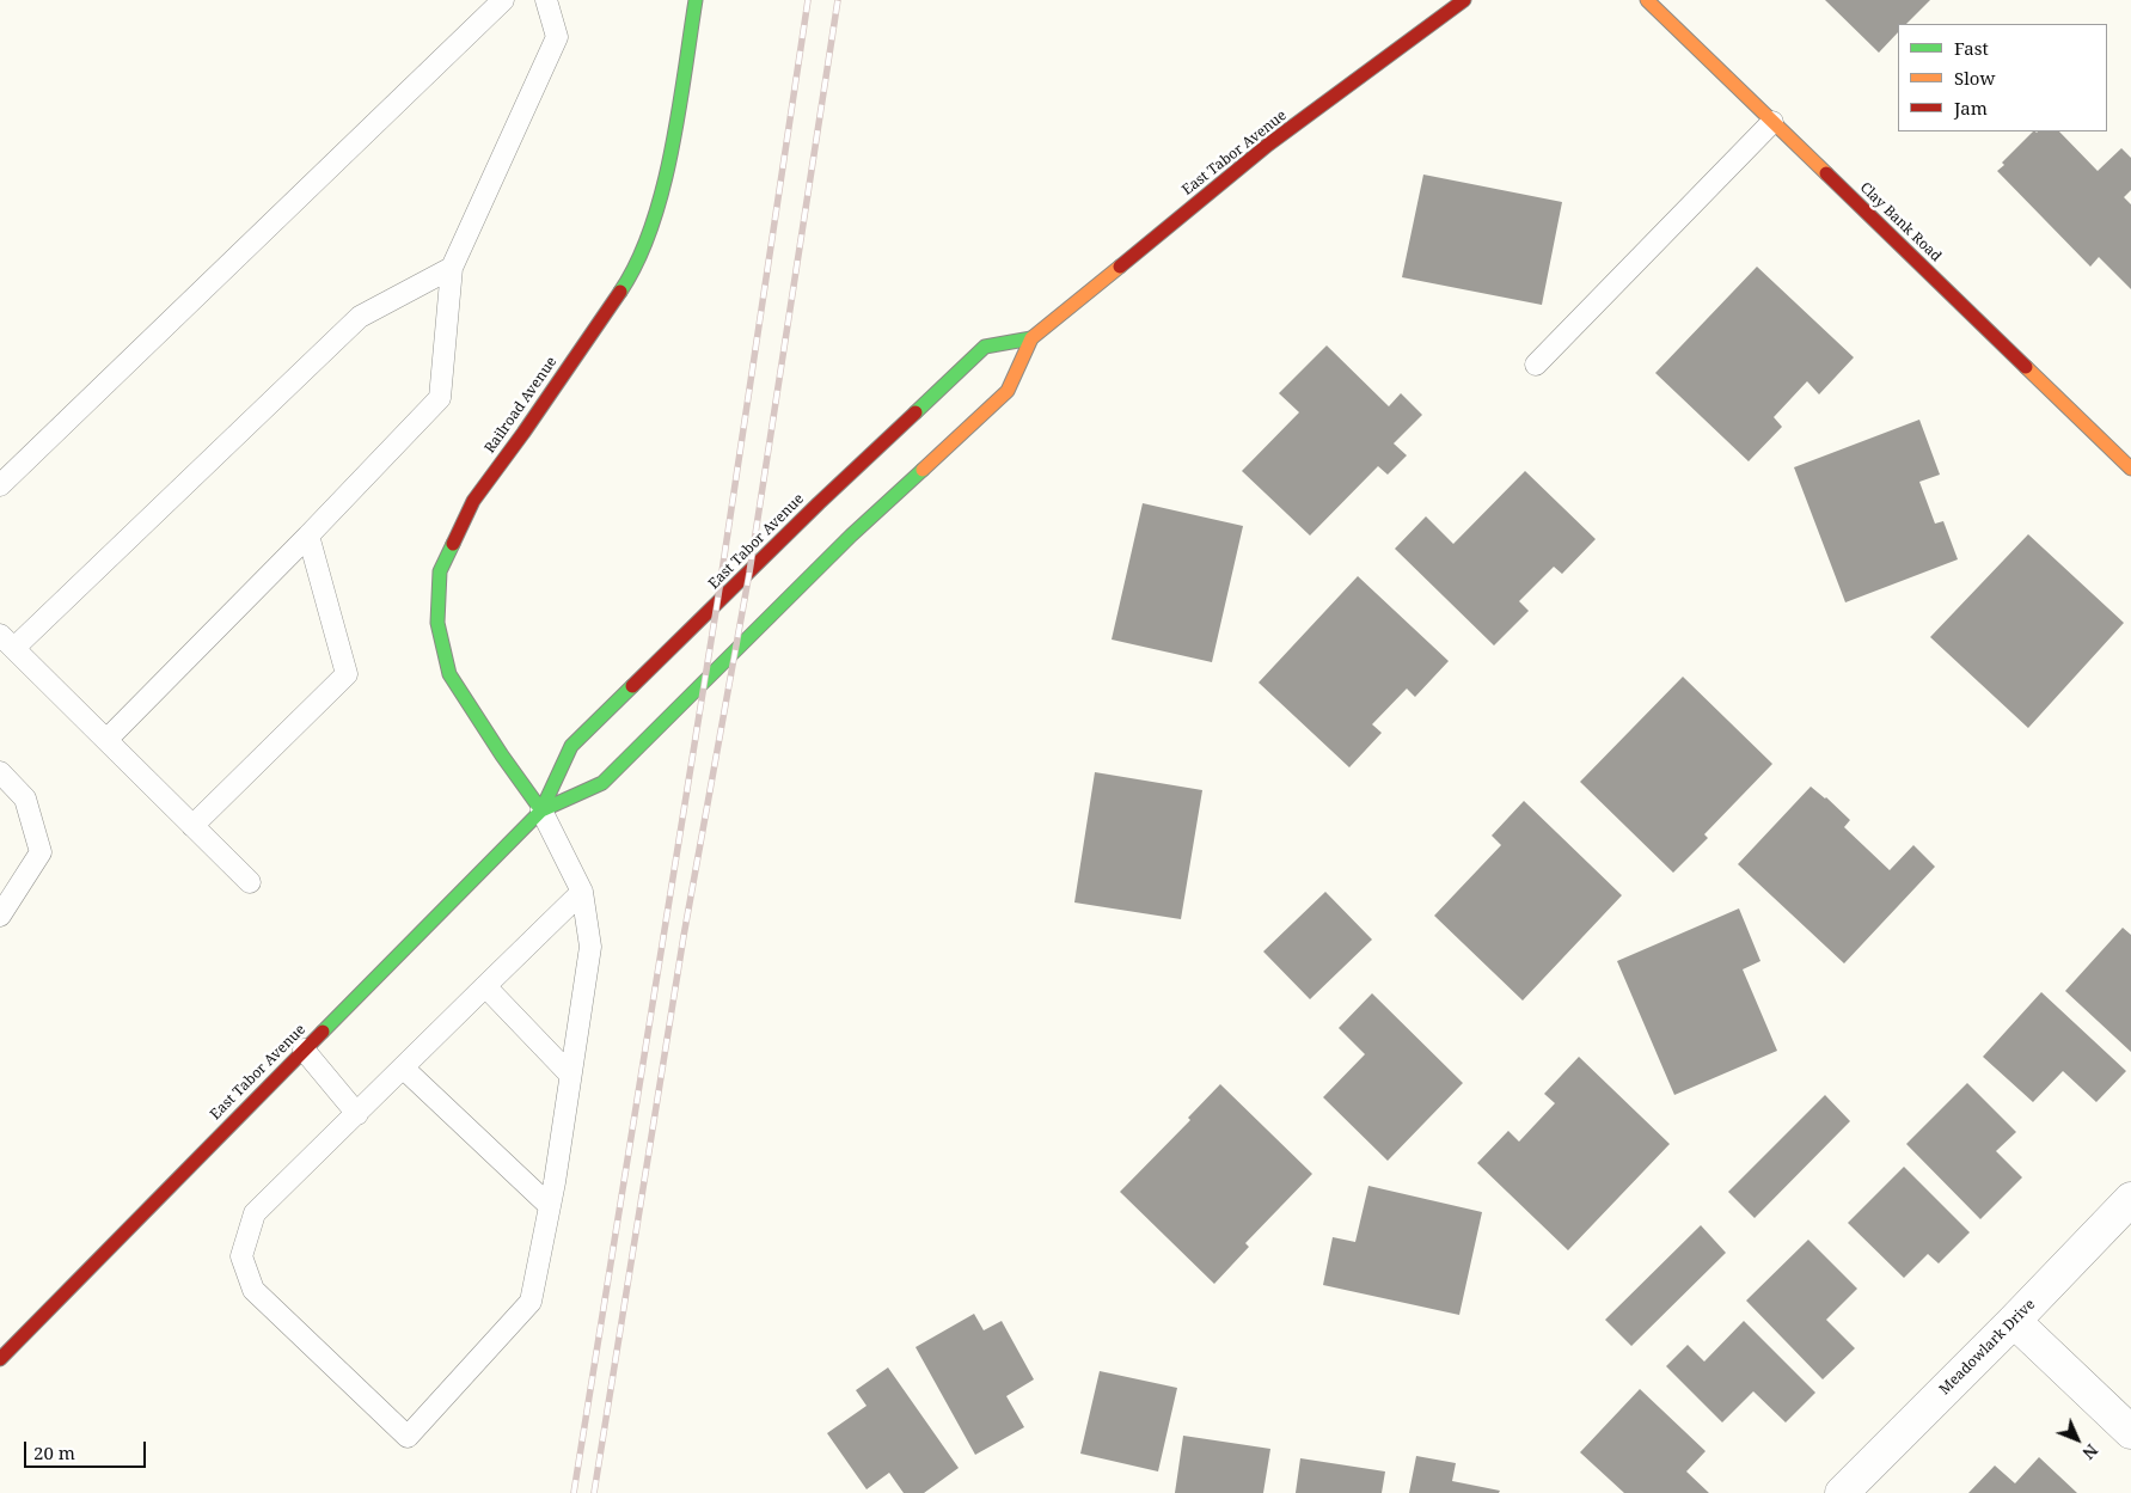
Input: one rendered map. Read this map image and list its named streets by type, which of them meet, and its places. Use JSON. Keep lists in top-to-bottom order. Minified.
{"streets":{"main road":["East Tabor Avenue","Clay Bank Road","Railroad Avenue"],"street":["Meadowlark Drive"]},"crossings":[["East Tabor Avenue","Railroad Avenue"]],"legend":["Fast","Slow","Jam"],"scale_bar":"20 m","north":"bottom right"}
